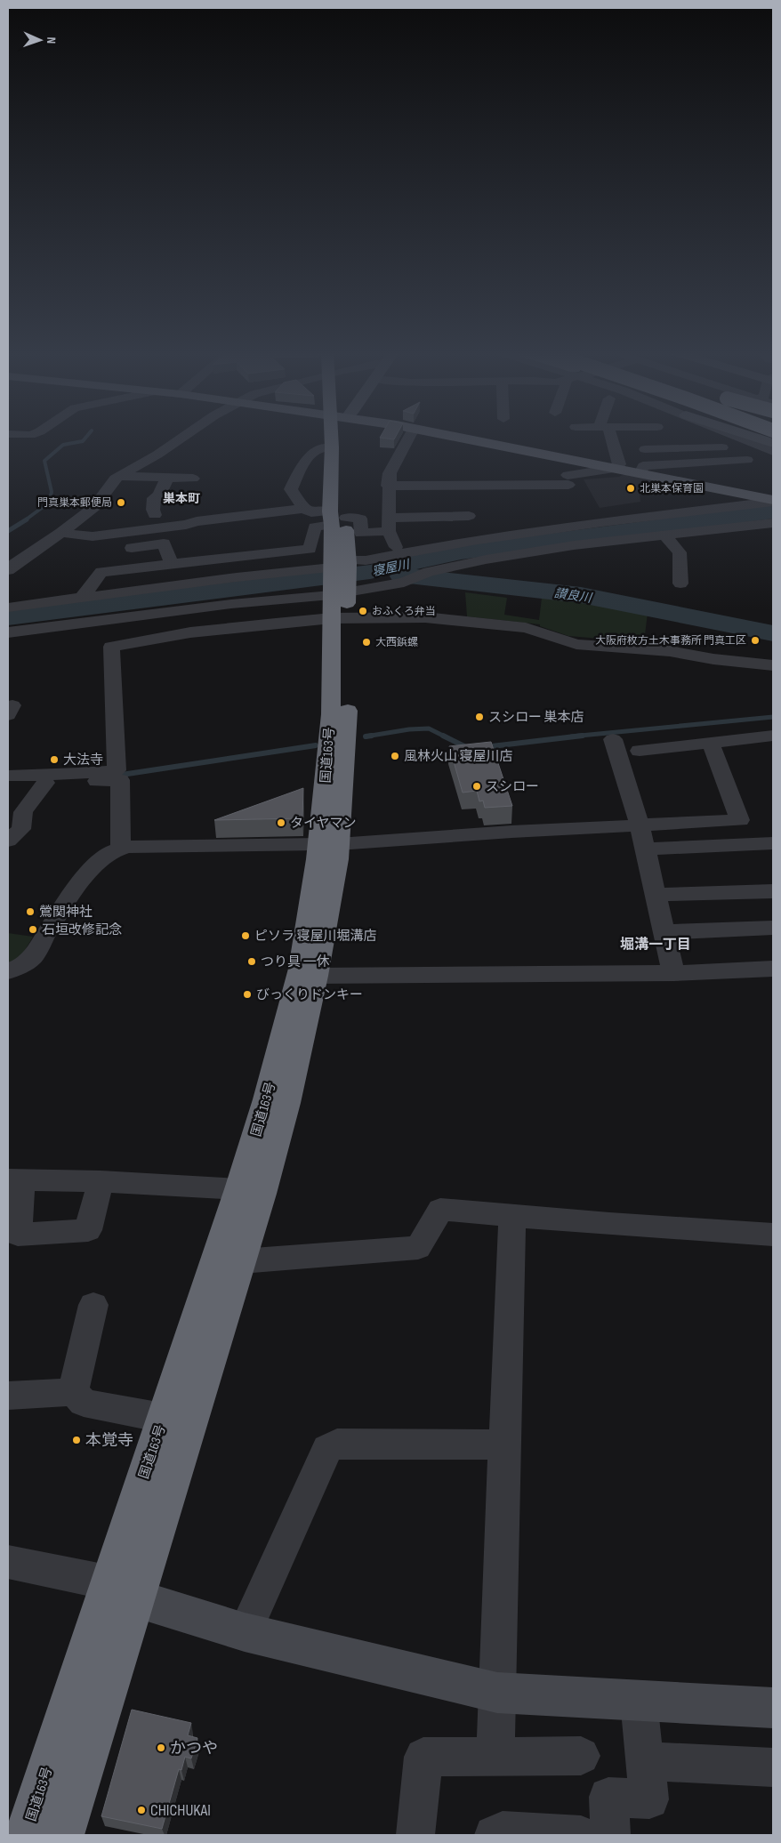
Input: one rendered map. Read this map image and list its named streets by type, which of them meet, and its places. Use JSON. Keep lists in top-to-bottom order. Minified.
{"streets":{"highway":["国道163号"]},"districts":["巣本町","堀溝一丁目"],"water":["寝屋川","讃良川"],"places":["北巣本保育園","門真巣本郵便局","おふくろ弁当","大阪府枚方土木事務所 門真工区","大西鋲螺","スシロー 巣本店","風林火山 寝屋川店","大法寺","スシロー","タイヤマン","鶯関神社","石垣改修記念","ピソラ 寝屋川堀溝店","つり具 一休","びっくりドンキー","本覚寺","かつや","CHICHUKAI"],"north":"right"}
